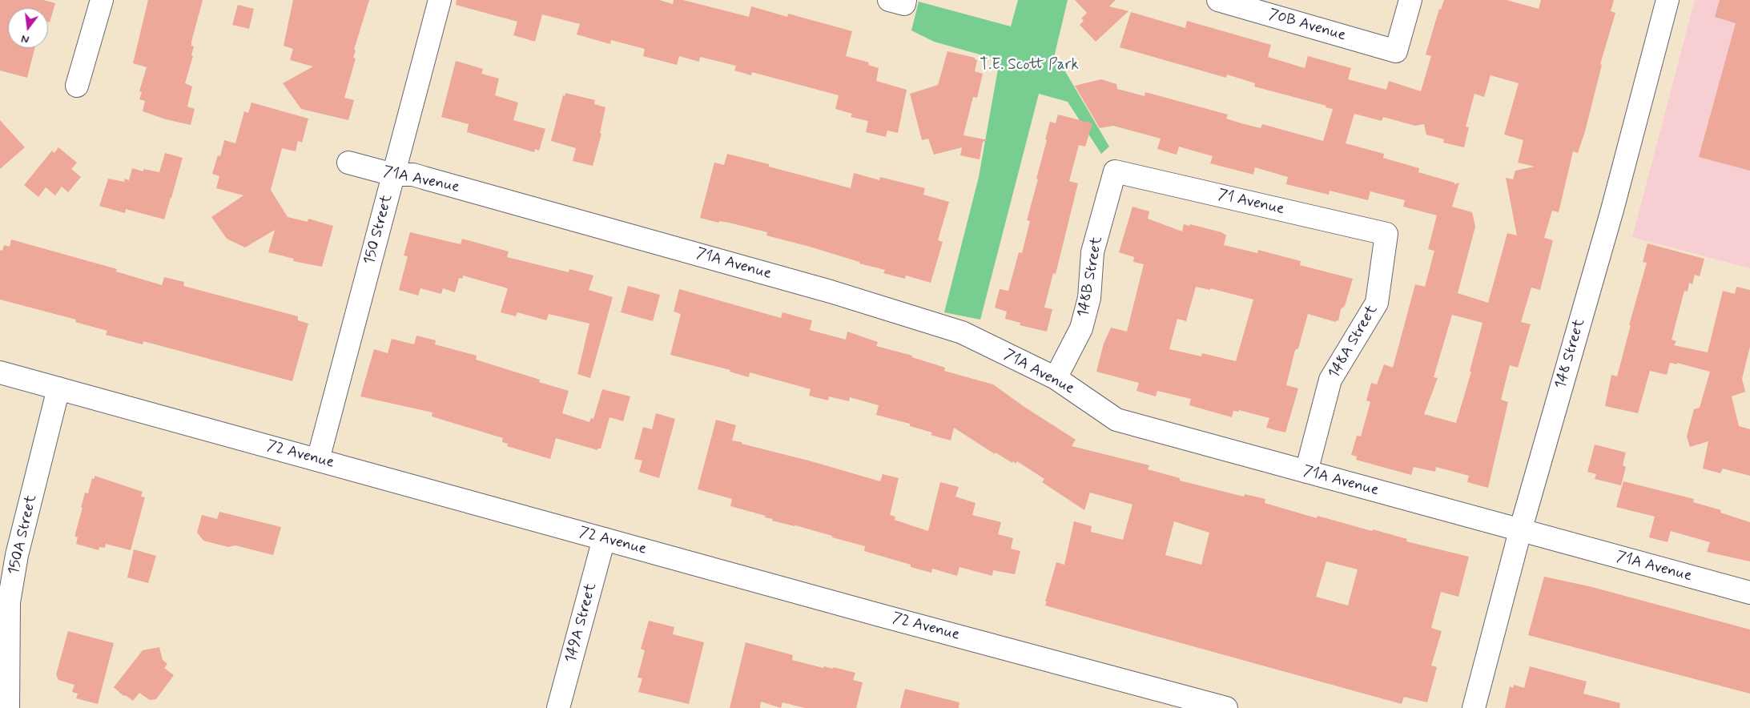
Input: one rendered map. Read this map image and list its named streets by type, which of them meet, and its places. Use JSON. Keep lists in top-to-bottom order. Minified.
{"streets":{"street":["70B Avenue","71A Avenue","71 Avenue","150 Street","148B Street","148A Street","148 Street","72 Avenue","150A Street","149A Street"]},"crossings":[["71A Avenue","150 Street"],["71A Avenue","148B Street"],["71A Avenue","148A Street"],["71A Avenue","148 Street"],["71 Avenue","148B Street"],["71 Avenue","148A Street"],["150 Street","72 Avenue"],["72 Avenue","150A Street"],["72 Avenue","149A Street"]],"parks":["T.E. Scott Park"],"north":"bottom"}
